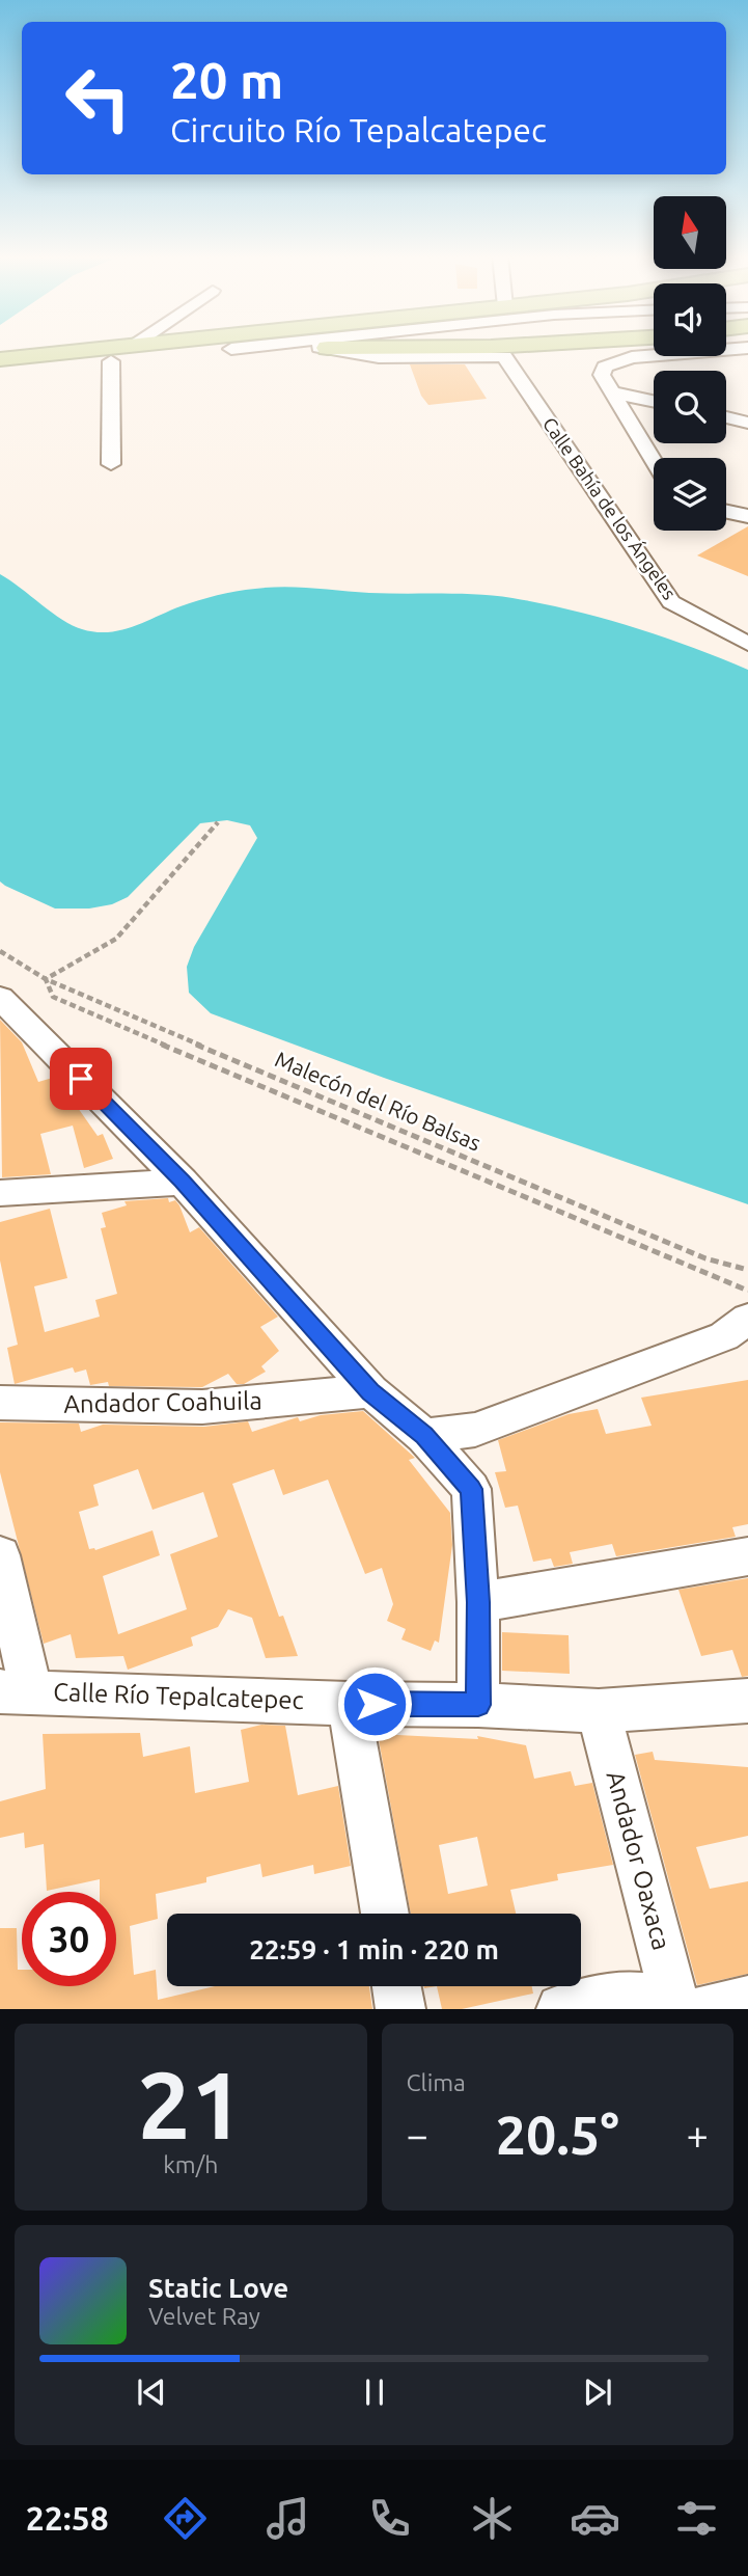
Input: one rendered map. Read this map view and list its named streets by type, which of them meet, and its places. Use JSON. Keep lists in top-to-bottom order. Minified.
{"streets":{"street":["Calle Bahía de los Ángeles","Andador Coahuila","Calle Río Tepalcatepec","Andador Oaxaca"],"path":["Malecón del Río Balsas"]},"crossings":[["Calle Río Tepalcatepec","Andador Oaxaca"]],"north":"top","page":{"turn":["20 m","Circuito Río Tepalcatepec"],"limit":"30","trip":"22:59 · 1 min · 220 m","tile":[["21","km/h"],"Clima"],"heat":["−","20.5°","+"],"song":["Static Love","Velvet Ray"],"tabs":"22:58"}}
